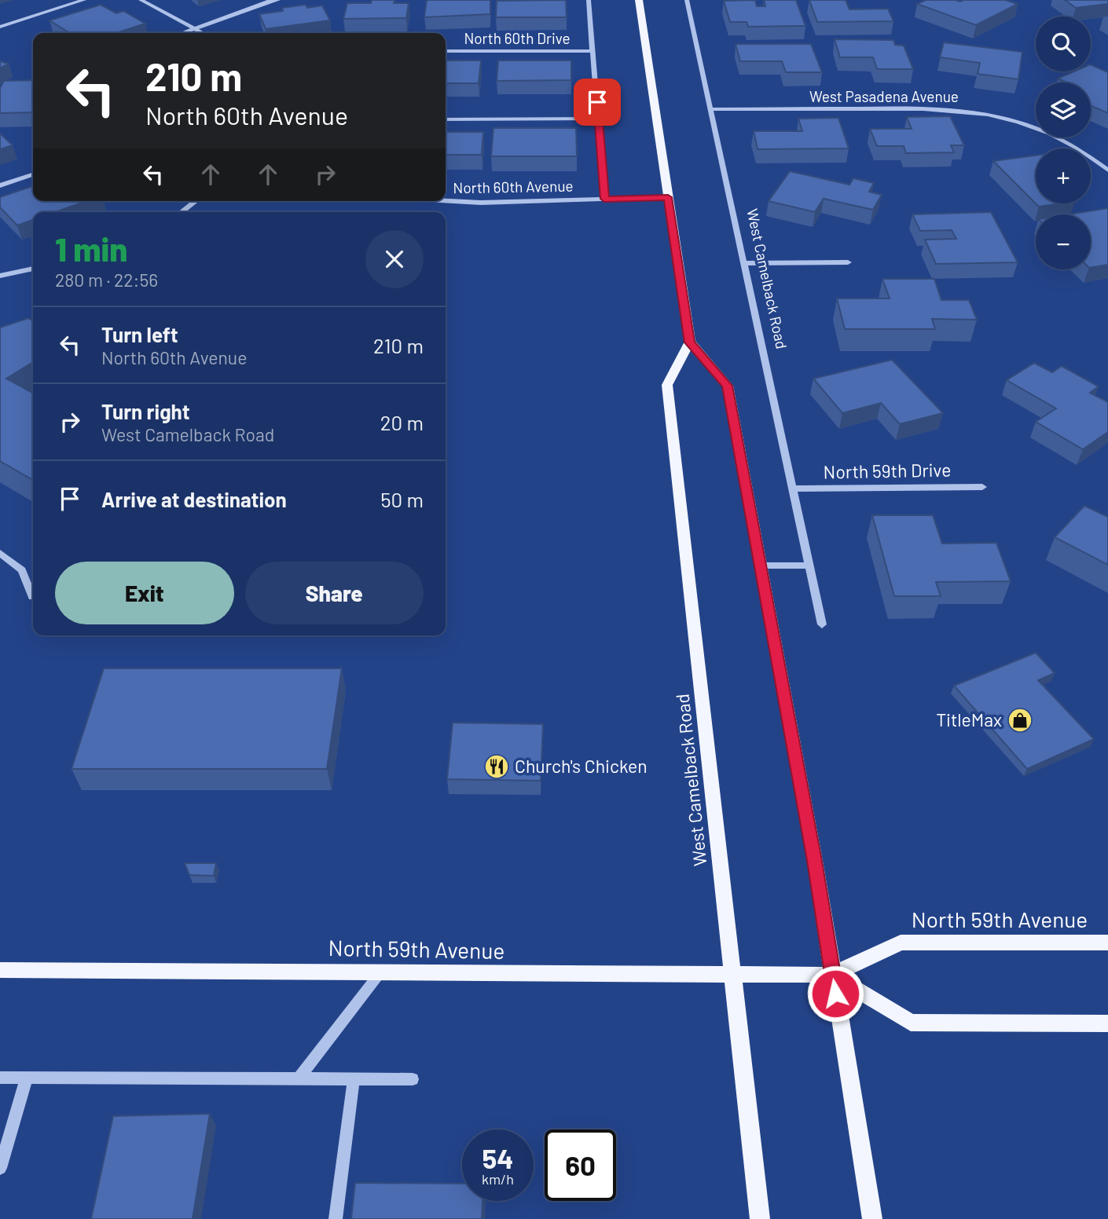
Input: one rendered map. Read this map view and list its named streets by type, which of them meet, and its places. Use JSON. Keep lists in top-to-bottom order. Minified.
{"streets":{"main road":["West Camelback Road","North 59th Avenue"],"street":["North 60th Drive","West Pasadena Avenue","North 60th Avenue","North 59th Drive"]},"crossings":[["West Pasadena Avenue","West Camelback Road"],["West Camelback Road","North 59th Drive"],["West Camelback Road","North 59th Avenue"]],"places":{"shop":["TitleMax"],"restaurant":["Church's Chicken"]},"page":{"map_buttons":["+","−"],"turn":["210 m","North 60th Avenue"],"heading":["1 min","280 m · 22:56"],"list":[{"name":"Turn left","note":"North 60th Avenue","value":"210 m"},{"name":"Turn right","note":"West Camelback Road","value":"20 m"},{"name":"Arrive at destination","value":"50 m"}],"buttons":["Exit","Share"],"speed":"54 km/h","limit":"60"}}
